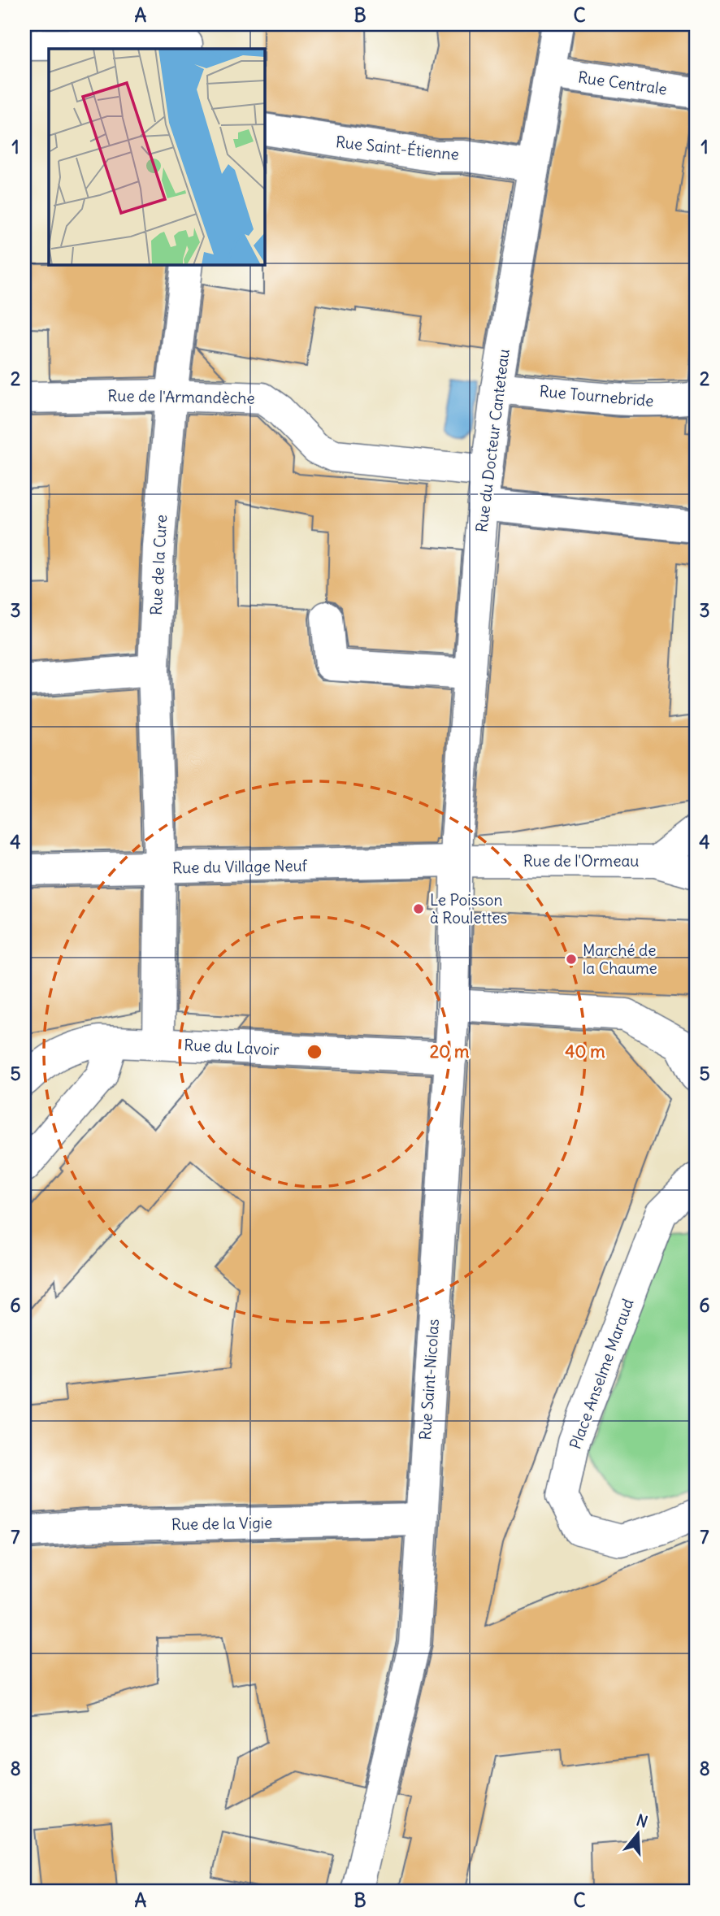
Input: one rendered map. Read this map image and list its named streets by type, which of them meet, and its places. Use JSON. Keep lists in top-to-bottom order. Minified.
{"streets":{"street":["Rue Centrale","Rue Saint-Étienne","Rue Tournebride","Rue de l'Armandèche","Rue du Docteur Canteteau","Rue de la Cure","Rue de l'Ormeau","Rue du Village Neuf","Rue du Lavoir","Place Anselme Maraud","Rue Saint-Nicolas","Rue de la Vigie"]},"crossings":[["Rue Centrale","Rue du Docteur Canteteau"],["Rue Saint-Étienne","Rue du Docteur Canteteau"],["Rue Tournebride","Rue du Docteur Canteteau"],["Rue de l'Armandèche","Rue du Docteur Canteteau"],["Rue de l'Armandèche","Rue de la Cure"],["Rue du Docteur Canteteau","Rue de l'Ormeau"],["Rue du Docteur Canteteau","Rue du Village Neuf"],["Rue du Docteur Canteteau","Rue Saint-Nicolas"],["Rue de la Cure","Rue du Village Neuf"],["Rue de la Cure","Rue du Lavoir"],["Rue de l'Ormeau","Rue du Village Neuf"],["Rue de l'Ormeau","Rue Saint-Nicolas"],["Rue du Village Neuf","Rue Saint-Nicolas"],["Rue du Lavoir","Rue Saint-Nicolas"],["Rue Saint-Nicolas","Rue de la Vigie"]],"places":["Le Poisson à Roulettes","Marché de la Chaume"],"north":"top","grid":{"columns":["A","B","C"],"rows":["1","2","3","4","5","6","7","8"]},"rings":["20 m","40 m"]}
